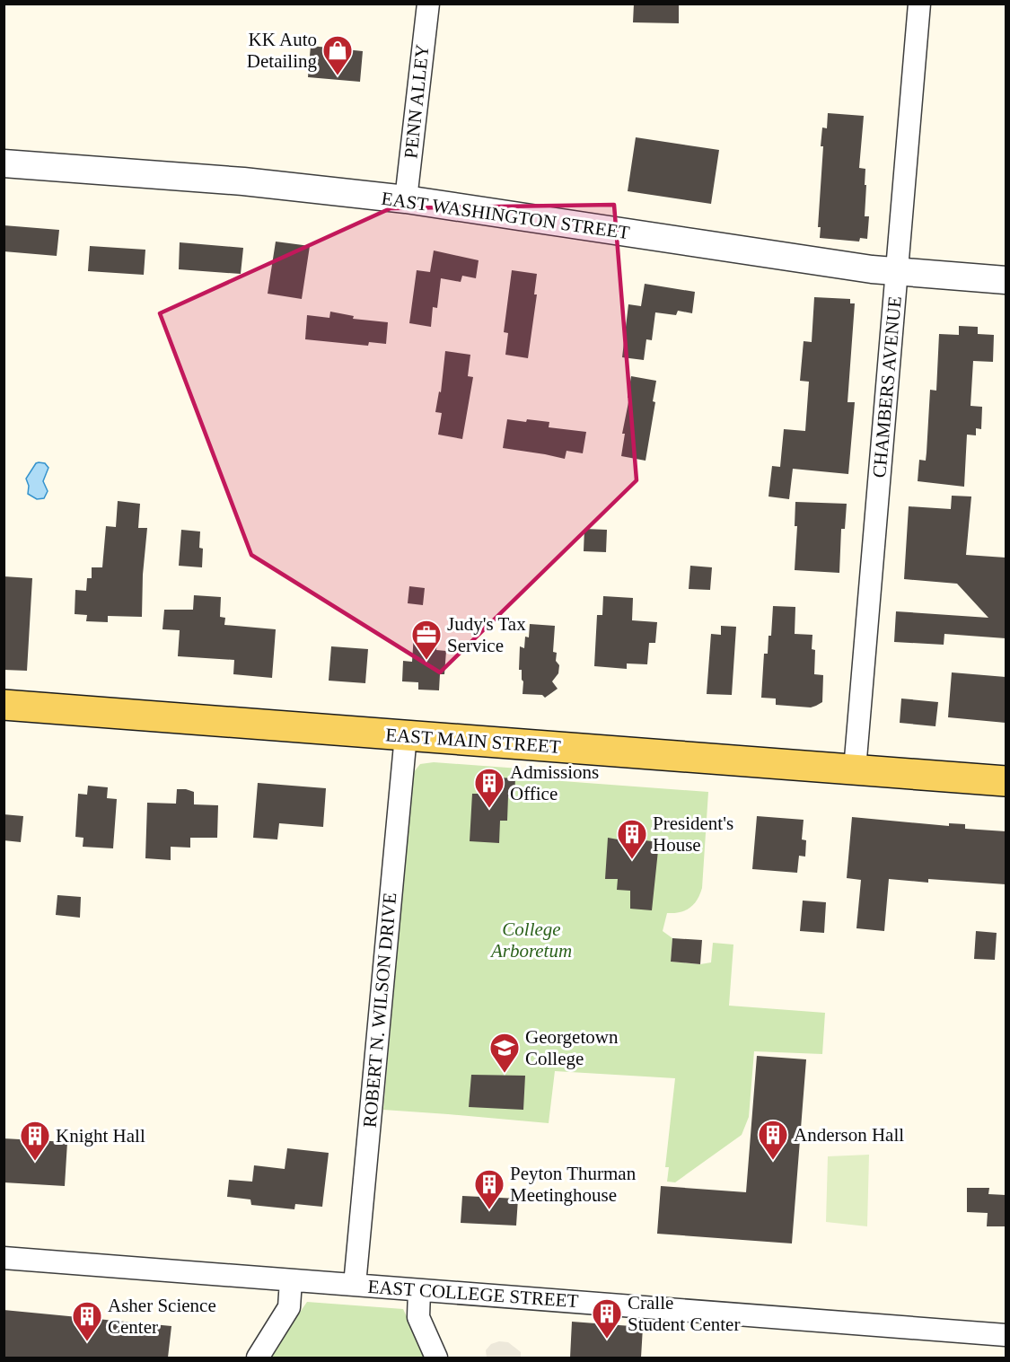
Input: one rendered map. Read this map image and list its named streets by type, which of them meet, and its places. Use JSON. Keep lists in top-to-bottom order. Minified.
{"streets":{"main road":["EAST MAIN STREET"],"street":["PENN ALLEY","EAST WASHINGTON STREET","CHAMBERS AVENUE","ROBERT N. WILSON DRIVE","EAST COLLEGE STREET"]},"crossings":[["PENN ALLEY","EAST WASHINGTON STREET"],["EAST WASHINGTON STREET","CHAMBERS AVENUE"],["CHAMBERS AVENUE","EAST MAIN STREET"],["EAST MAIN STREET","ROBERT N. WILSON DRIVE"],["ROBERT N. WILSON DRIVE","EAST COLLEGE STREET"]],"parks":["College Arboretum"],"places":{"shop":["KK Auto Detailing"],"office":["Judy's Tax Service"],"building":["Admissions Office","President's House","Anderson Hall","Knight Hall","Peyton Thurman Meetinghouse","Cralle Student Center","Asher Science Center"],"school or university":["Georgetown College"]}}
